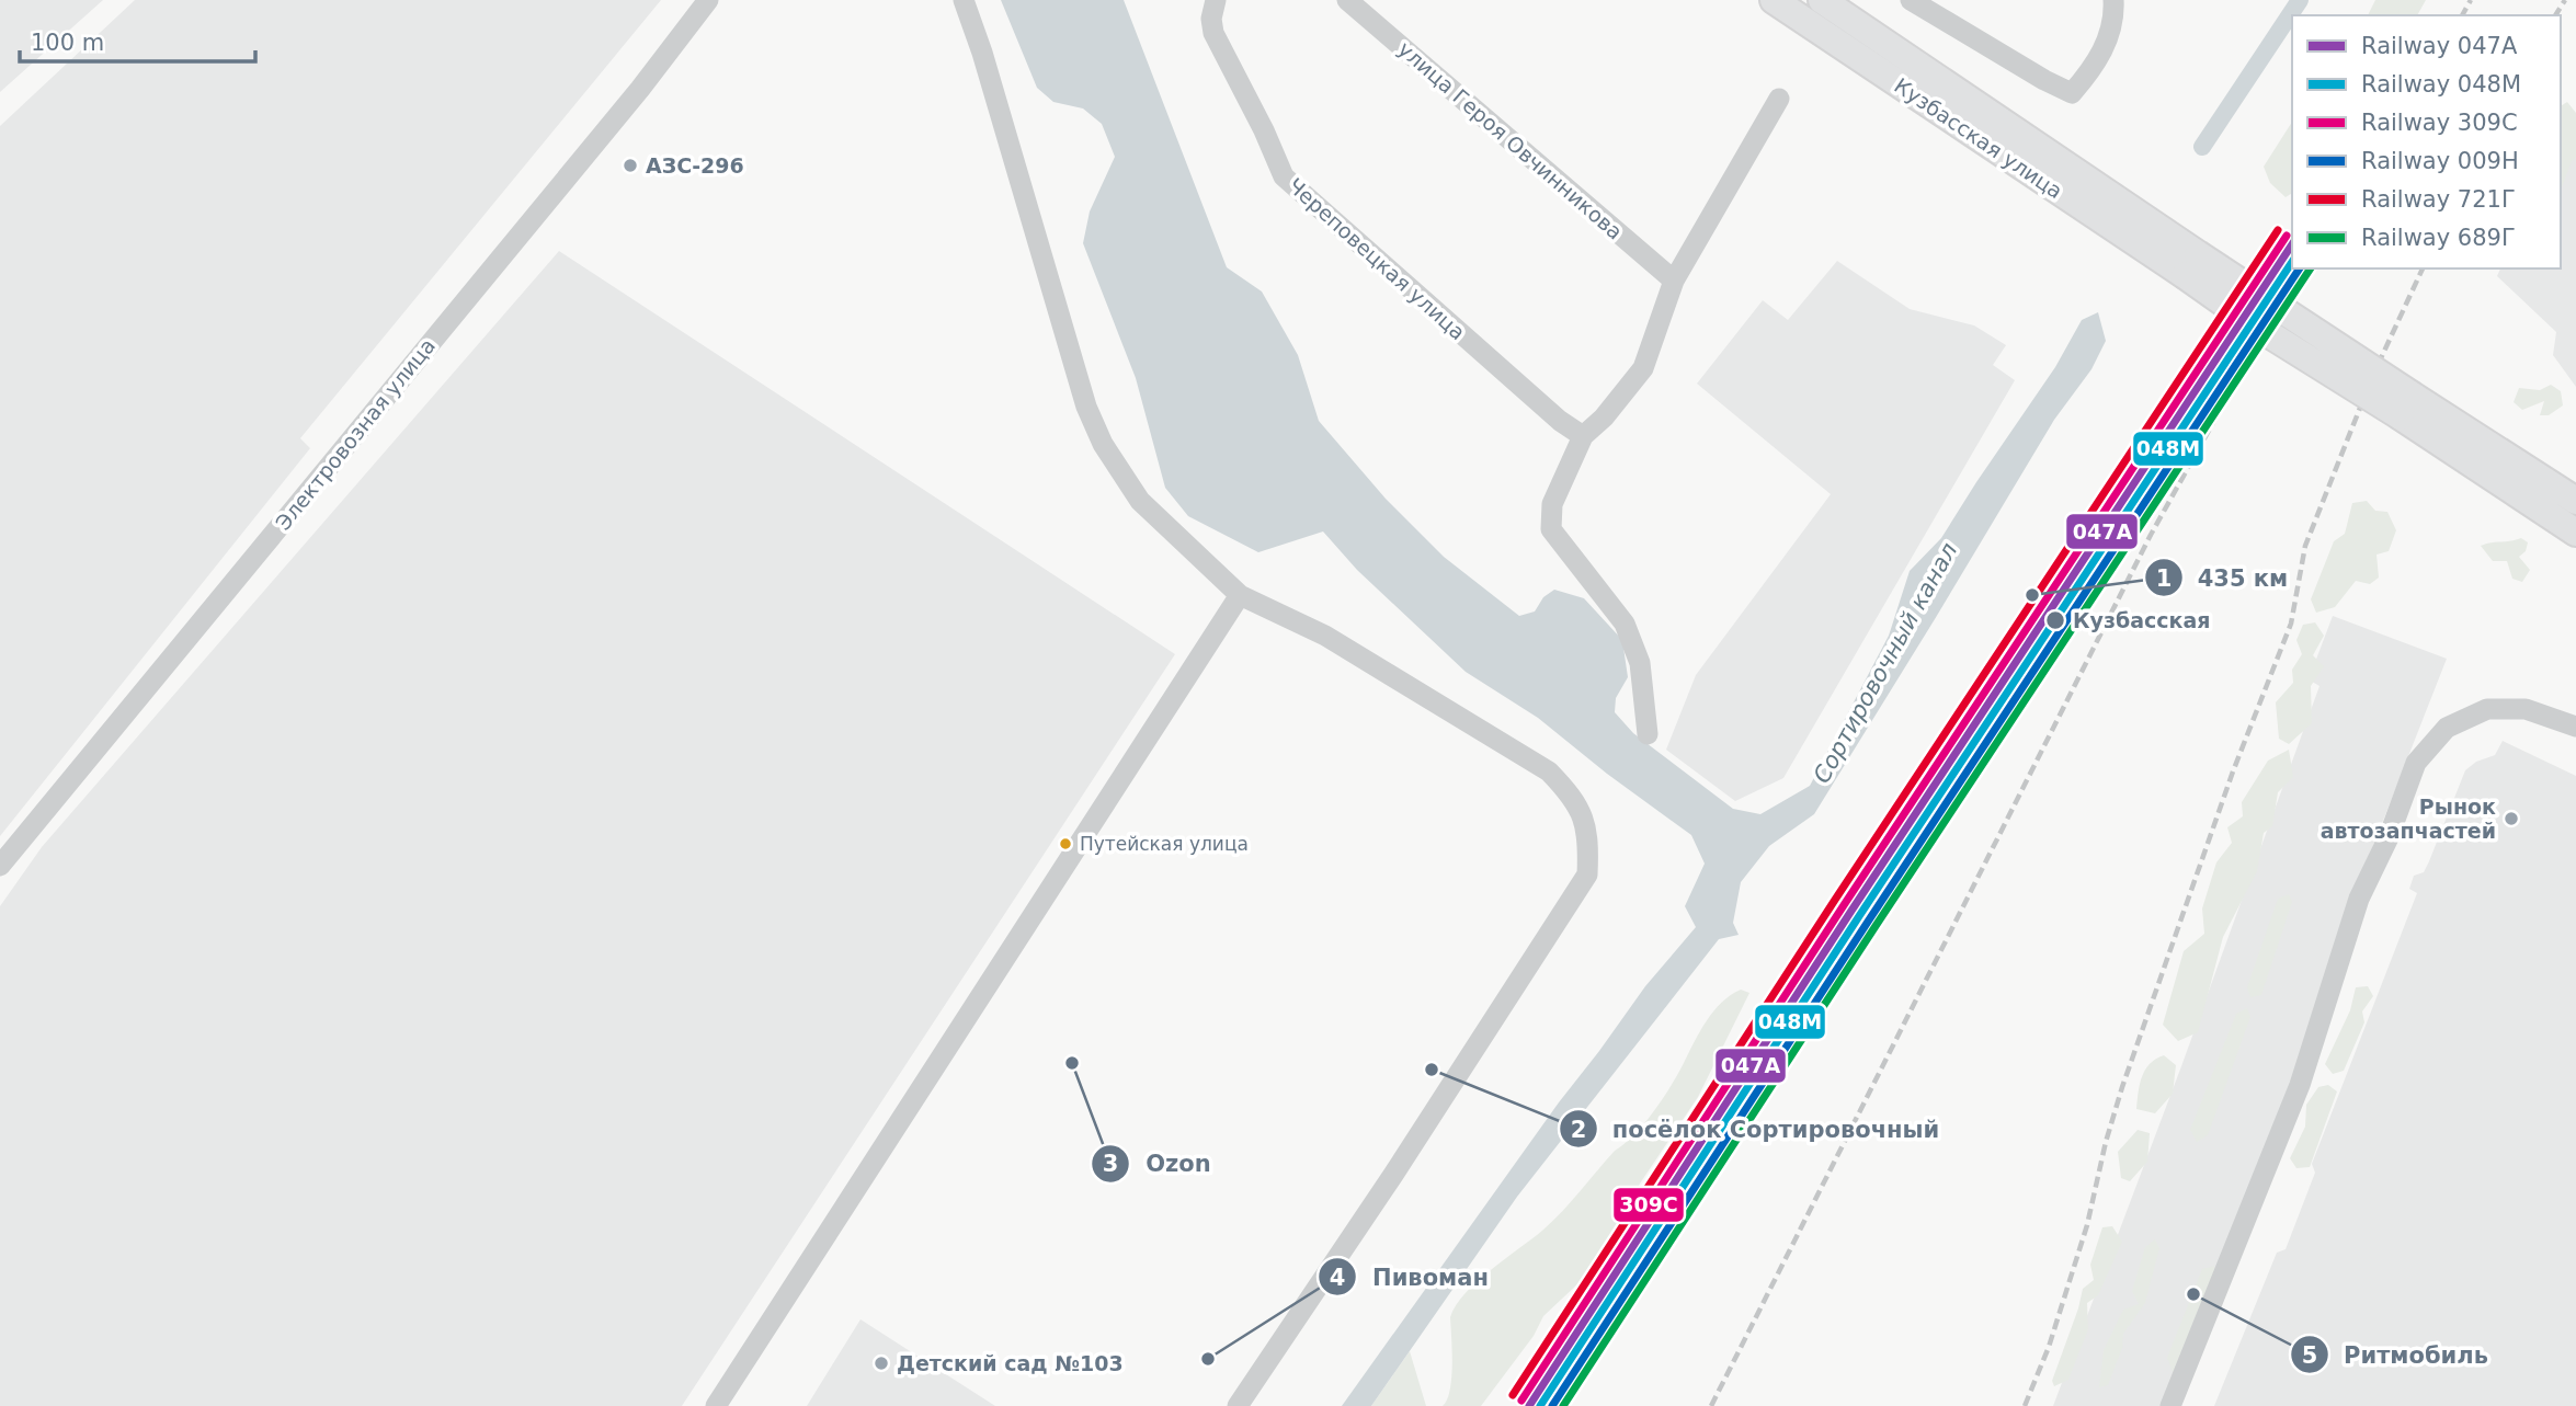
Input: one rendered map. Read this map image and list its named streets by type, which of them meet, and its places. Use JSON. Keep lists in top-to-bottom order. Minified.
{"streets":{"main road":["Кузбасская улица"],"street":["улица Героя Овчинникова","Череповецкая улица","Электровозная улица"]},"water":["Сортировочный канал"],"places":["АЗС-296","435 км","Кузбасская","Рынок автозапчастей","Путейская улица","Ozon","посёлок Сортировочный","Ритмобиль","Пивоман","Детский сад №103"],"lines":["rail line 721Г","rail line 309С","rail line 047А","rail line 048М","rail line 009Н","rail line 689Г"],"legend":["Railway 047А","Railway 048М","Railway 309С","Railway 009Н","Railway 721Г","Railway 689Г"],"scale_bar":"100 m"}
